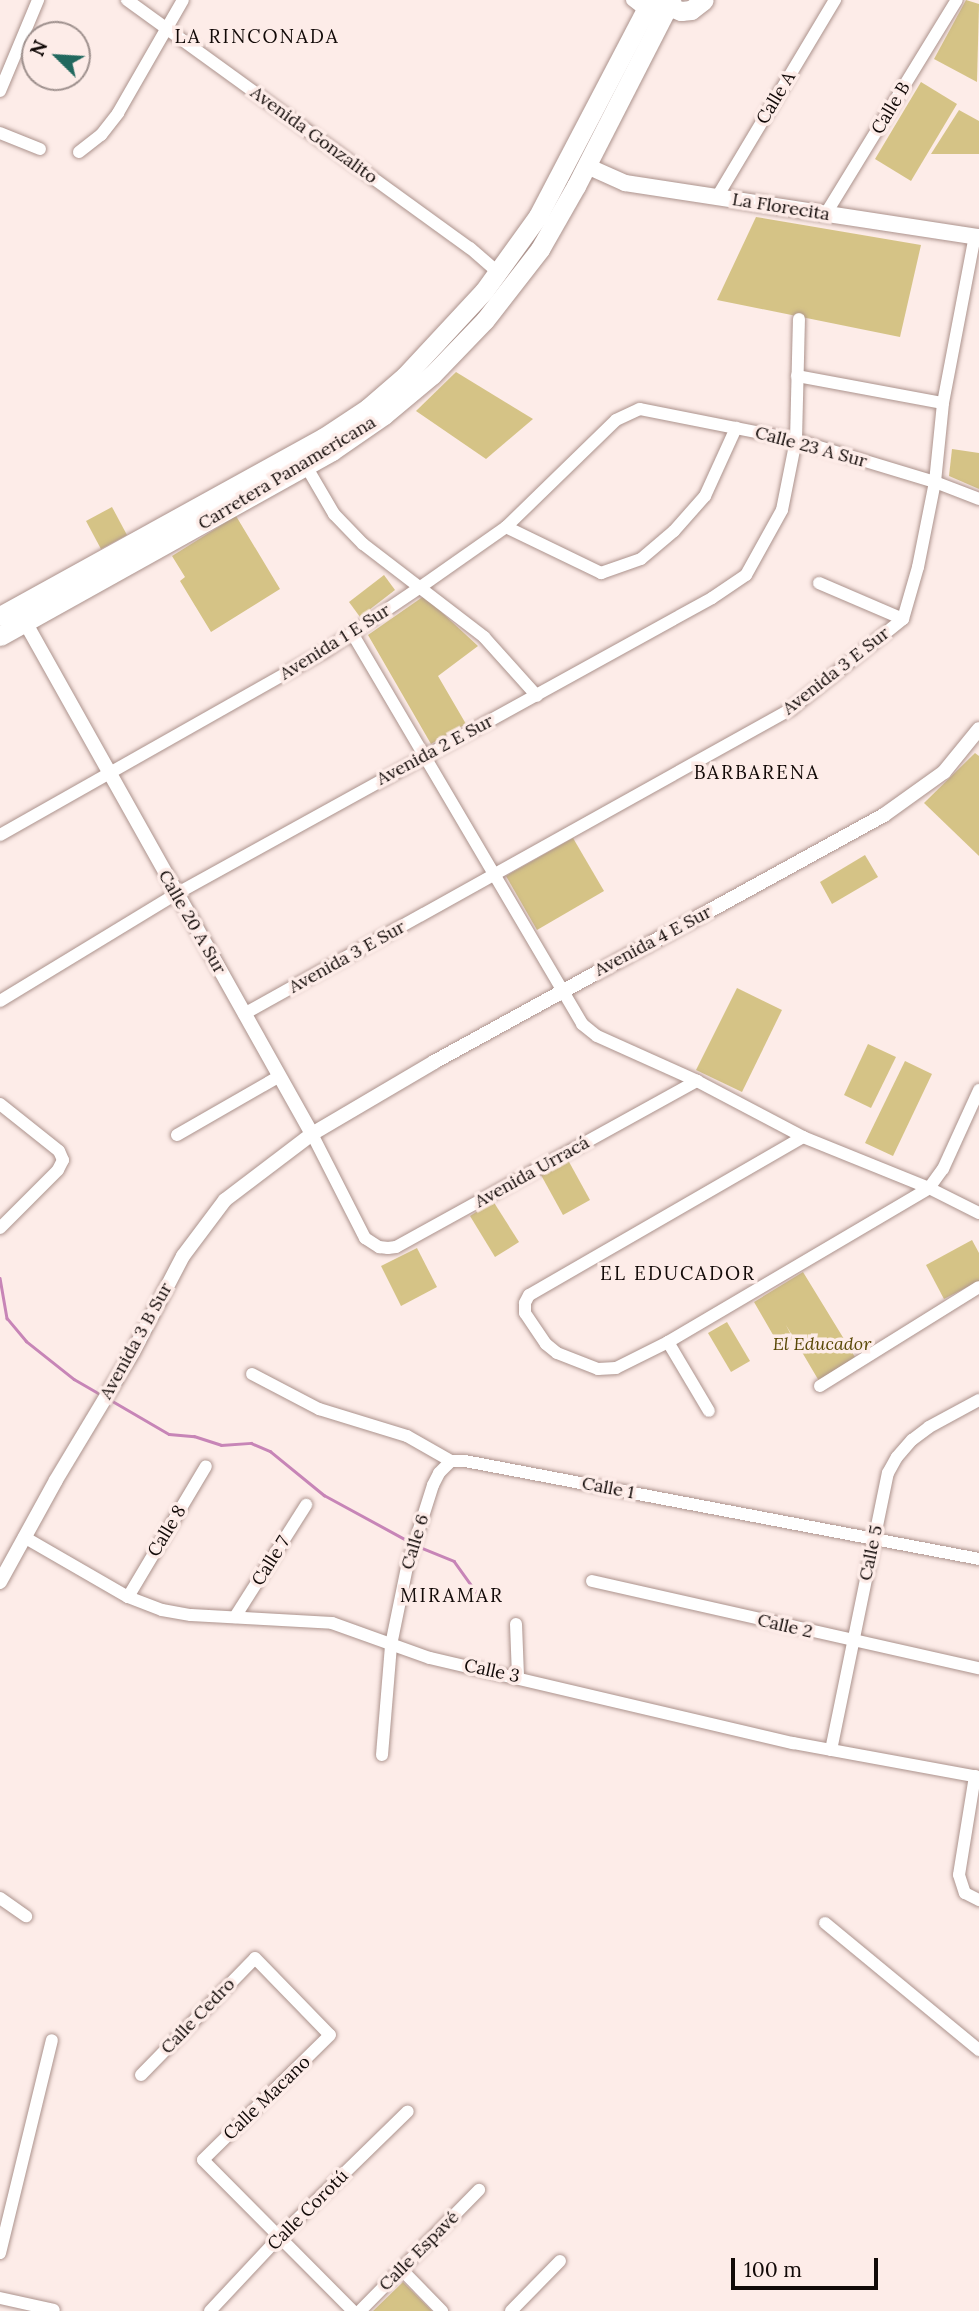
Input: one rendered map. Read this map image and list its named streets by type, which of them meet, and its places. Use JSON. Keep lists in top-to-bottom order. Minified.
{"streets":{"highway":["Carretera Panamericana"],"main road":["La Florecita"],"street":["Calle A","Calle B","Avenida Gonzalito","Calle 23 A Sur","Avenida 1 E Sur","Avenida 3 E Sur","Avenida 2 E Sur","Calle 20 A Sur","Avenida 4 E Sur","Avenida Urracá","Avenida 3 B Sur","Calle 1","Calle 8","Calle 6","Calle 5","Calle 7","Calle 2","Calle 3","Calle Cedro","Calle Macano","Calle Corotú","Calle Espavé"]},"crossings":[["Calle A","La Florecita"],["Calle B","La Florecita"],["Avenida Gonzalito","Carretera Panamericana"],["La Florecita","Carretera Panamericana"],["La Florecita","Avenida 3 E Sur"],["Calle 23 A Sur","Avenida 1 E Sur"],["Calle 23 A Sur","Avenida 3 E Sur"],["Calle 23 A Sur","Avenida 2 E Sur"],["Carretera Panamericana","Calle 20 A Sur"],["Avenida 1 E Sur","Calle 20 A Sur"],["Avenida 3 E Sur","Calle 20 A Sur"],["Avenida 2 E Sur","Calle 20 A Sur"],["Calle 20 A Sur","Avenida 4 E Sur"],["Calle 20 A Sur","Avenida Urracá"],["Calle 20 A Sur","Avenida 3 B Sur"],["Avenida 4 E Sur","Avenida 3 B Sur"],["Avenida 3 B Sur","Calle 3"],["Calle 1","Calle 6"],["Calle 1","Calle 5"],["Calle 8","Calle 3"],["Calle 6","Calle 3"],["Calle 5","Calle 2"],["Calle 5","Calle 3"],["Calle 7","Calle 3"],["Calle Cedro","Calle Macano"],["Calle Macano","Calle Corotú"]],"districts":["LA RINCONADA","BARBARENA","EL EDUCADOR","MIRAMAR"],"parks":["El Educador"],"scale_bar":"100 m","north":"top left"}
